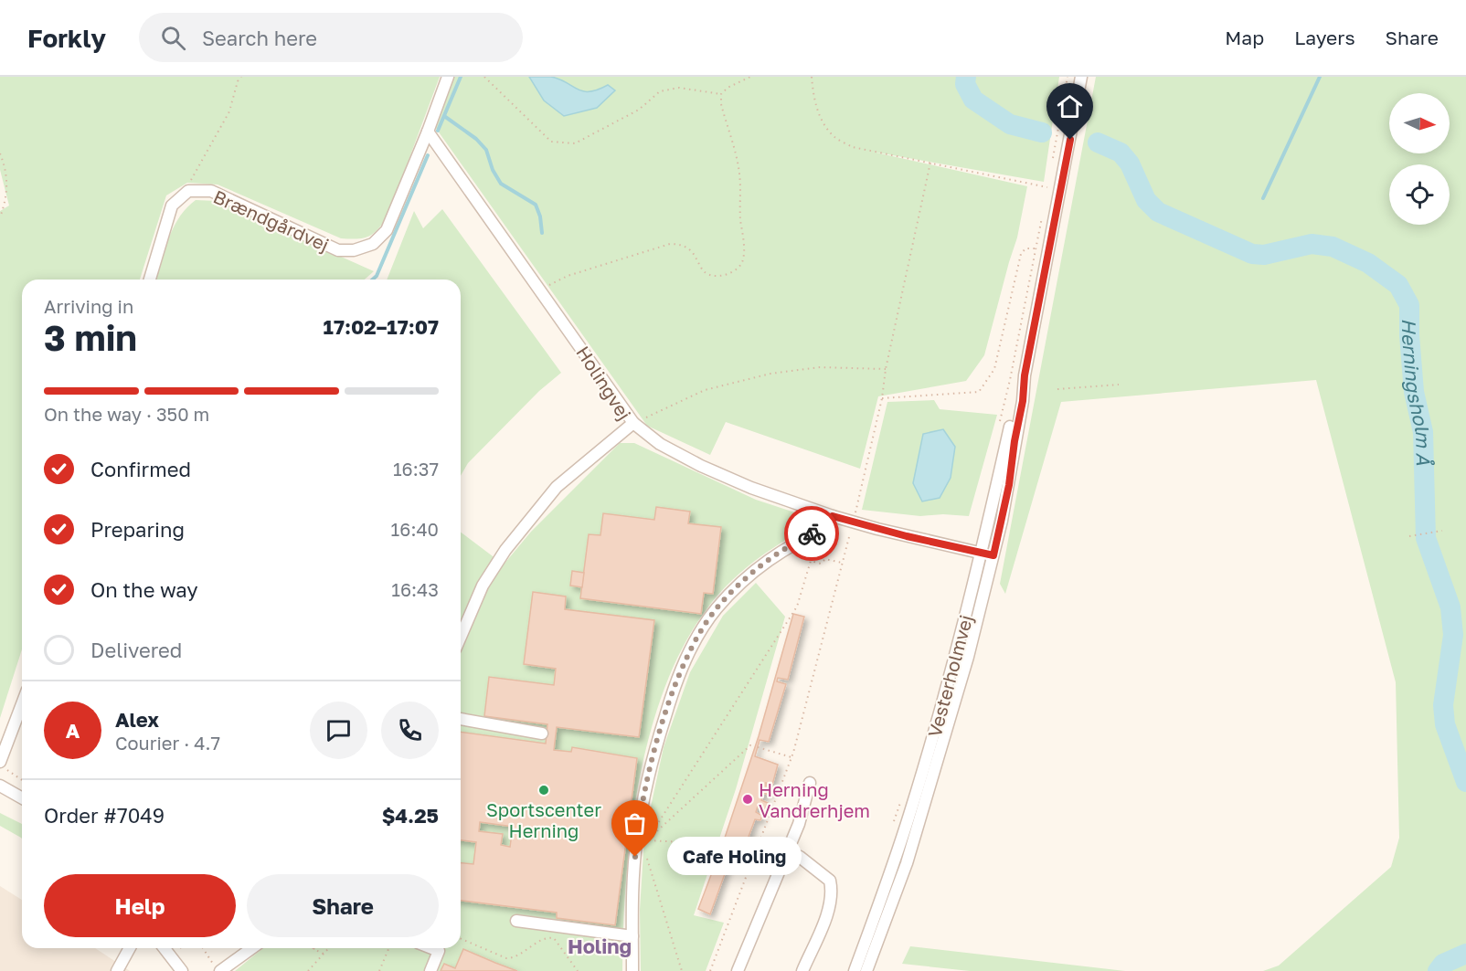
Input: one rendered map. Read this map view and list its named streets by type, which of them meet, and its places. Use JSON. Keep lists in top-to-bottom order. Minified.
{"streets":{"street":["Brændgårdvej","Holingvej","Vesterholmvej"]},"crossings":[["Brændgårdvej","Holingvej"]],"districts":["Holing"],"water":["Herningsholm Å"],"places":["Sportscenter Herning","Herning Vandrerhjem","Cafe Holing"],"north":"right","page":{"header":"Forkly","search":"Search here","nav":["Map","Layers","Share"],"heading":["3 min","Arriving in","17:02–17:07"],"panel":["Alex","Courier · 4.7","Order #7049","$4.25"],"bar":"On the way · 350 m","list":[["Confirmed","16:37"],["Preparing","16:40"],["On the way","16:43"],"Delivered"],"round":"A","bubble":"Cafe Holing","buttons":["Help","Share"]}}
